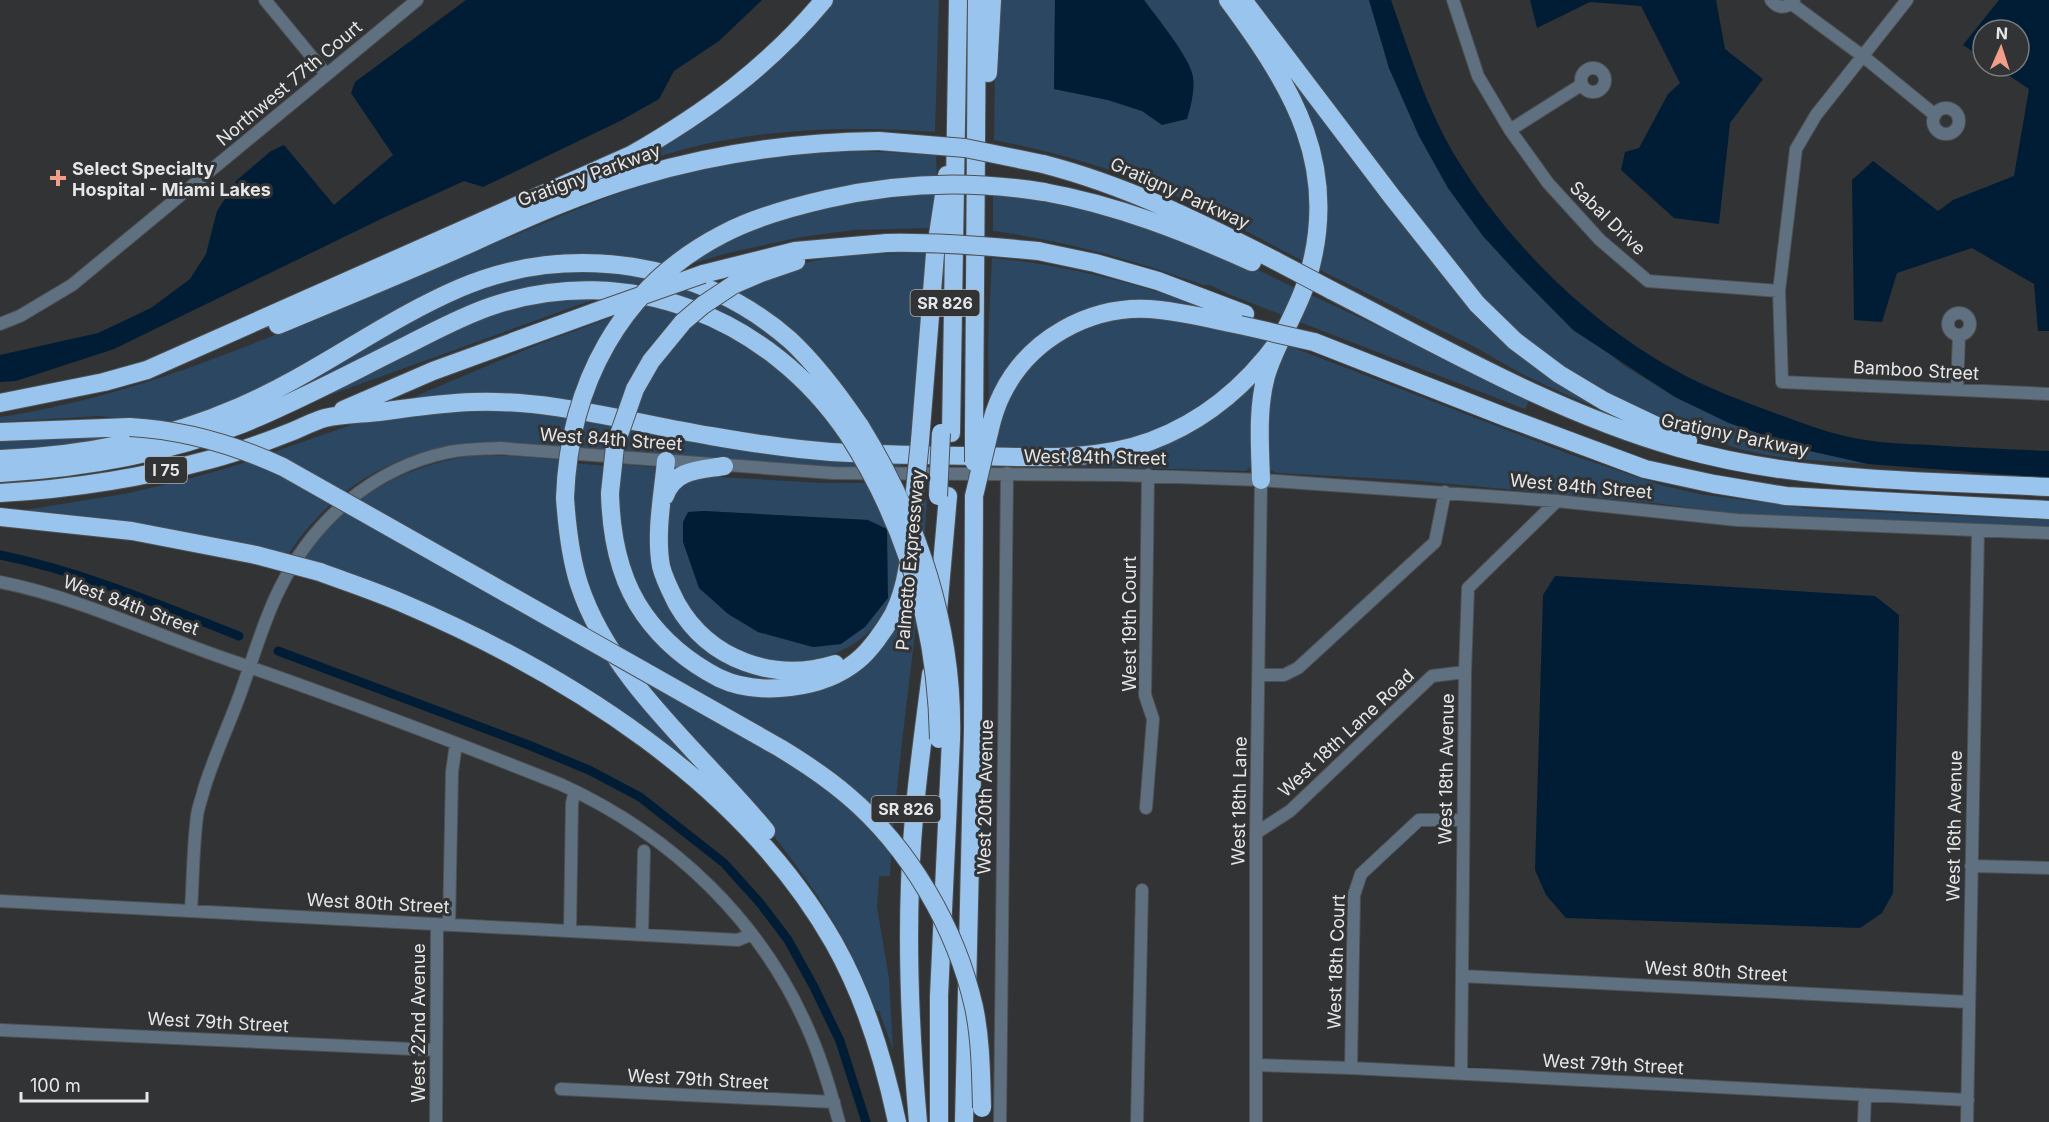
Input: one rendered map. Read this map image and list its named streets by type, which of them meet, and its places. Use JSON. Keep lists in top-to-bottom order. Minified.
{"streets":{"highway":["Gratigny Parkway","SR 826","I 75","Palmetto Expressway"],"street":["Northwest 77th Court","Sabal Drive","Bamboo Street","West 84th Street","West 19th Court","West 18th Lane Road","West 18th Avenue","West 20th Avenue","West 18th Lane","West 16th Avenue","West 80th Street","West 18th Court","West 79th Street","West 22nd Avenue"]},"crossings":[["Sabal Drive","Bamboo Street"],["West 84th Street","West 19th Court"],["West 84th Street","West 18th Avenue"],["West 84th Street","West 20th Avenue"],["West 84th Street","West 18th Lane"],["West 84th Street","West 16th Avenue"],["West 84th Street","West 22nd Avenue"],["West 18th Lane Road","West 18th Avenue"],["West 18th Lane Road","West 18th Lane"],["West 18th Avenue","West 80th Street"],["West 18th Avenue","West 18th Court"],["West 18th Avenue","West 79th Street"],["West 18th Lane","West 79th Street"],["West 16th Avenue","West 80th Street"],["West 16th Avenue","West 79th Street"],["West 80th Street","West 22nd Avenue"],["West 18th Court","West 79th Street"],["West 79th Street","West 22nd Avenue"]],"places":{"health":["Select Specialty Hospital - Miami Lakes"]},"scale_bar":"100 m","north":"top"}
